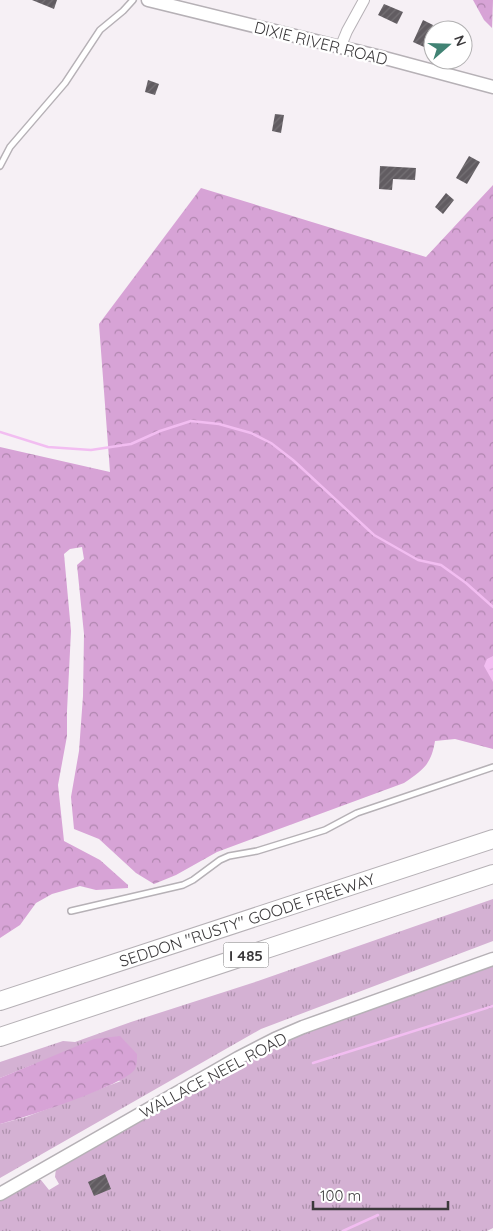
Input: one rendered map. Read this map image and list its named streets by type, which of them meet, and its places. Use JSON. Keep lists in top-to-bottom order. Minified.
{"streets":{"highway":["SEDDON \"RUSTY\" GOODE FREEWAY","I 485"],"street":["DIXIE RIVER ROAD","WALLACE NEEL ROAD"]},"scale_bar":"100 m","north":"right"}
